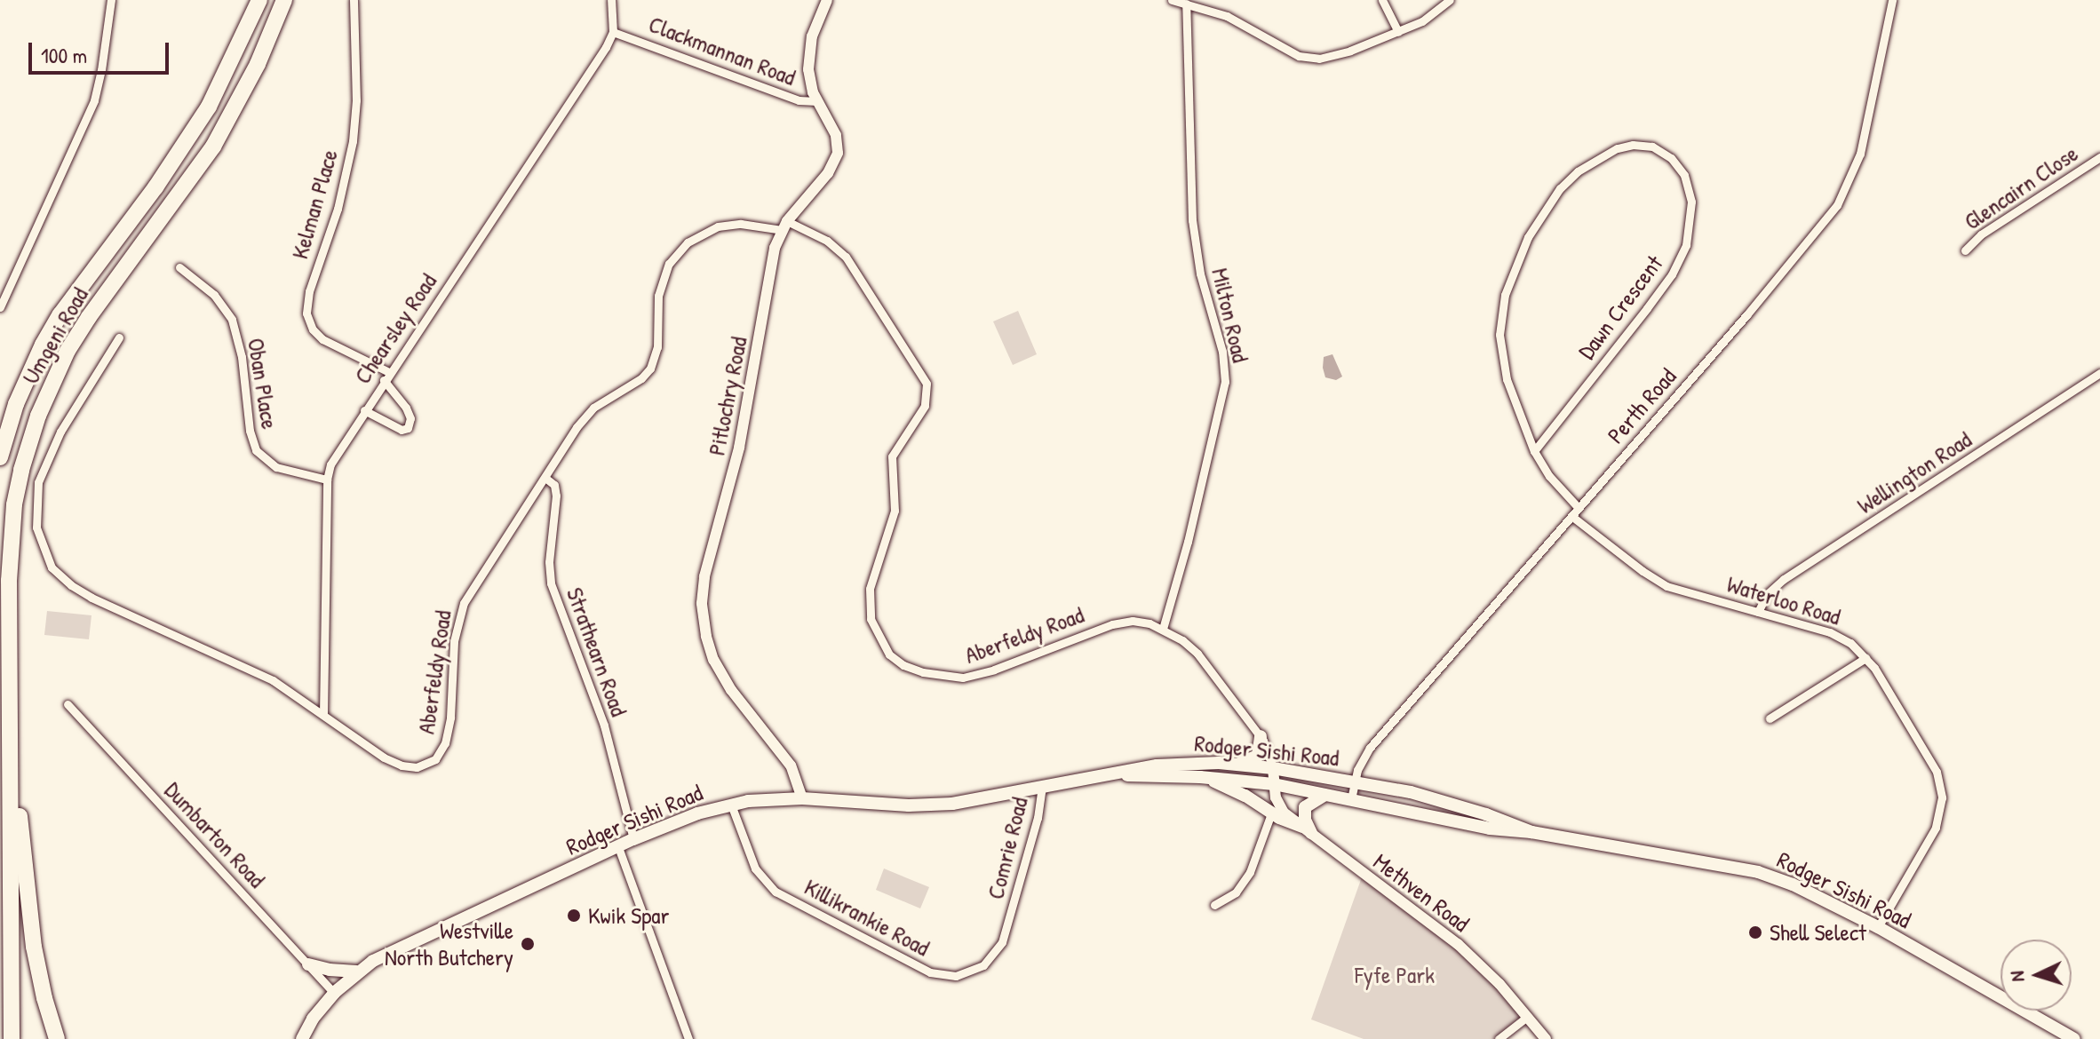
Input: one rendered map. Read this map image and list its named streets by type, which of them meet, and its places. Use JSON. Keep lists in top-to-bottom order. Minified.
{"streets":{"highway":["Umgeni Road"],"main road":["Rodger Sishi Road"],"street":["Clackmannan Road","Glencairn Close","Kelman Place","Dawn Crescent","Milton Road","Chearsley Road","Oban Place","Pitlochry Road","Perth Road","Wellington Road","Waterloo Road","Aberfeldy Road","Strathearn Road","Dumbarton Road","Comrie Road","Methven Road","Killikrankie Road"]},"crossings":[["Clackmannan Road","Chearsley Road"],["Clackmannan Road","Pitlochry Road"],["Kelman Place","Chearsley Road"],["Dawn Crescent","Perth Road"],["Milton Road","Aberfeldy Road"],["Chearsley Road","Oban Place"],["Chearsley Road","Aberfeldy Road"],["Pitlochry Road","Aberfeldy Road"],["Pitlochry Road","Rodger Sishi Road"],["Perth Road","Waterloo Road"],["Perth Road","Rodger Sishi Road"],["Wellington Road","Waterloo Road"],["Waterloo Road","Rodger Sishi Road"],["Aberfeldy Road","Strathearn Road"],["Aberfeldy Road","Rodger Sishi Road"],["Strathearn Road","Rodger Sishi Road"],["Rodger Sishi Road","Dumbarton Road"],["Rodger Sishi Road","Comrie Road"],["Rodger Sishi Road","Methven Road"],["Rodger Sishi Road","Killikrankie Road"],["Comrie Road","Killikrankie Road"]],"parks":["Fyfe Park"],"places":["Kwik Spar","Shell Select","Westville North Butchery"],"scale_bar":"100 m","north":"left"}
